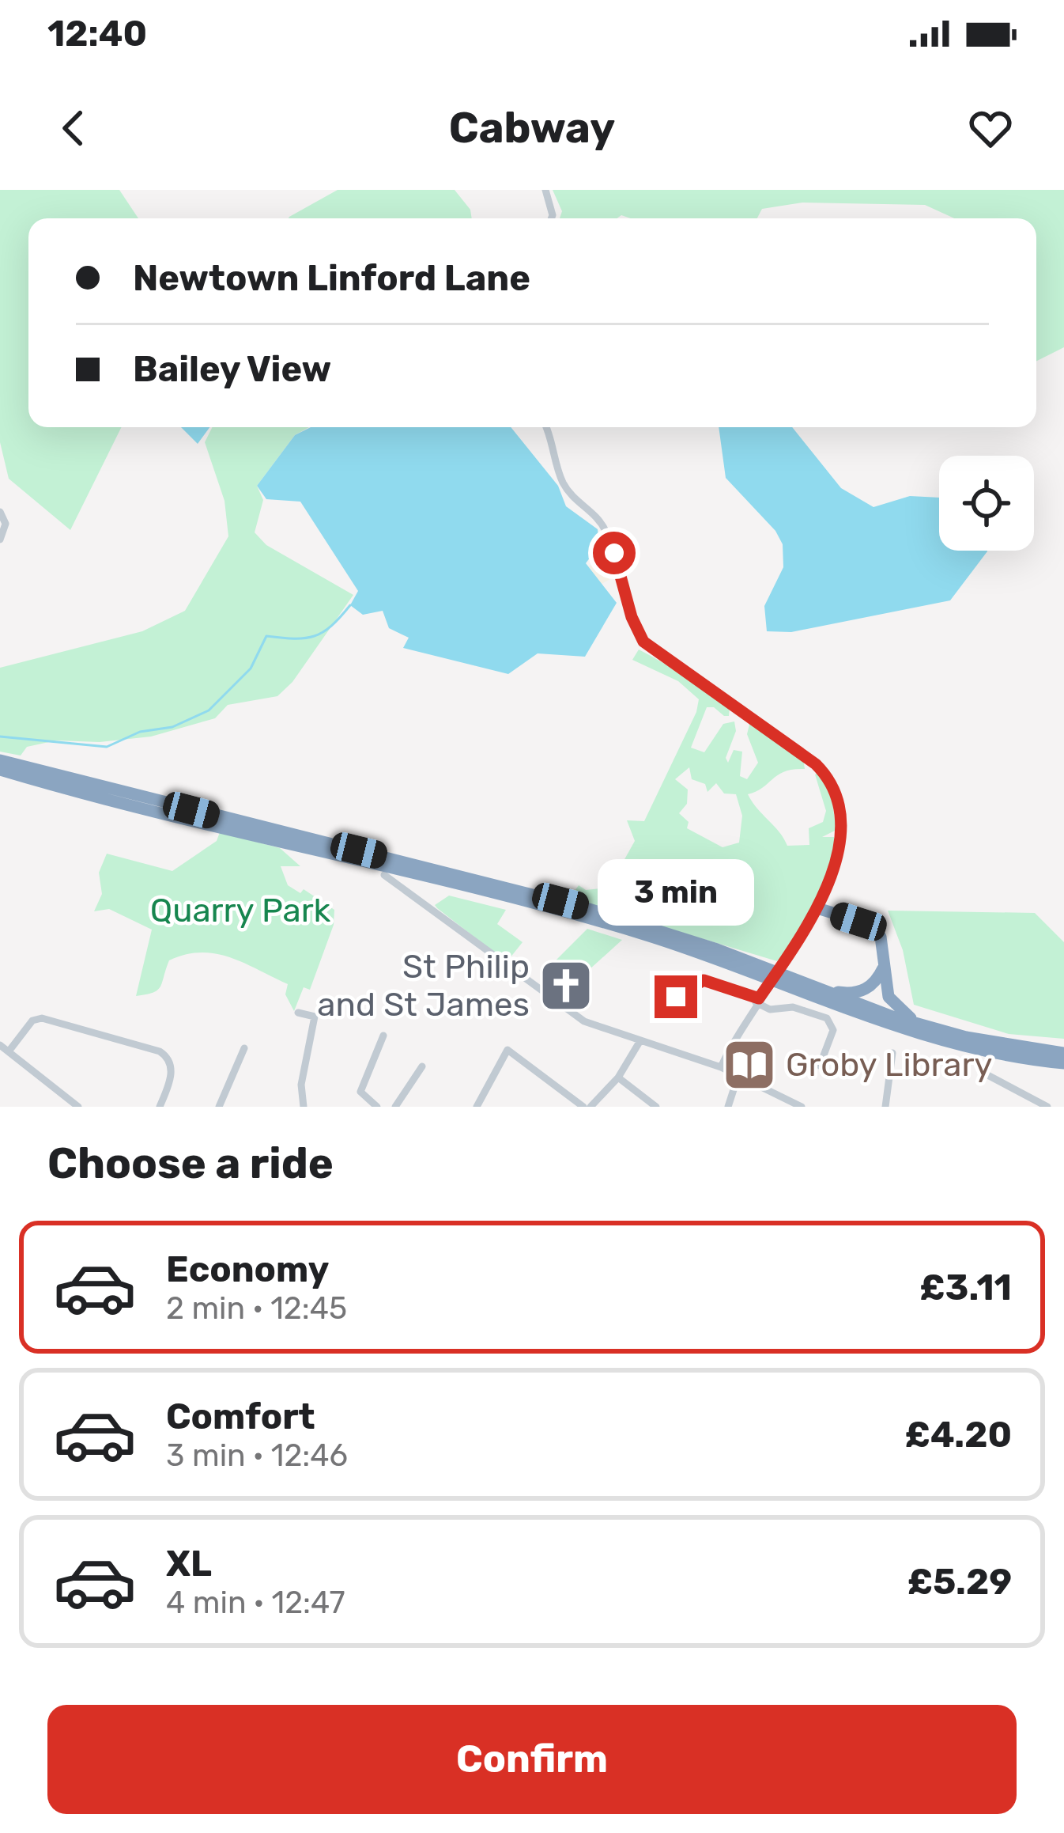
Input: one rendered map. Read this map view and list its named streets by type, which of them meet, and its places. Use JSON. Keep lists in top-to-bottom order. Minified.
{"parks":["Quarry Park"],"places":{"church":["St Philip and St James"],"library":["Groby Library"]},"page":{"status":"12:40","header":"Cabway","banner":["Newtown Linford Lane","Bailey View"],"bubble":"3 min","heading":"Choose a ride","list":[{"name":"Economy","note":"2 min · 12:45","value":"£3.11"},{"name":"Comfort","note":"3 min · 12:46","value":"£4.20"},{"name":"XL","note":"4 min · 12:47","value":"£5.29"}],"buttons":"Confirm"}}
